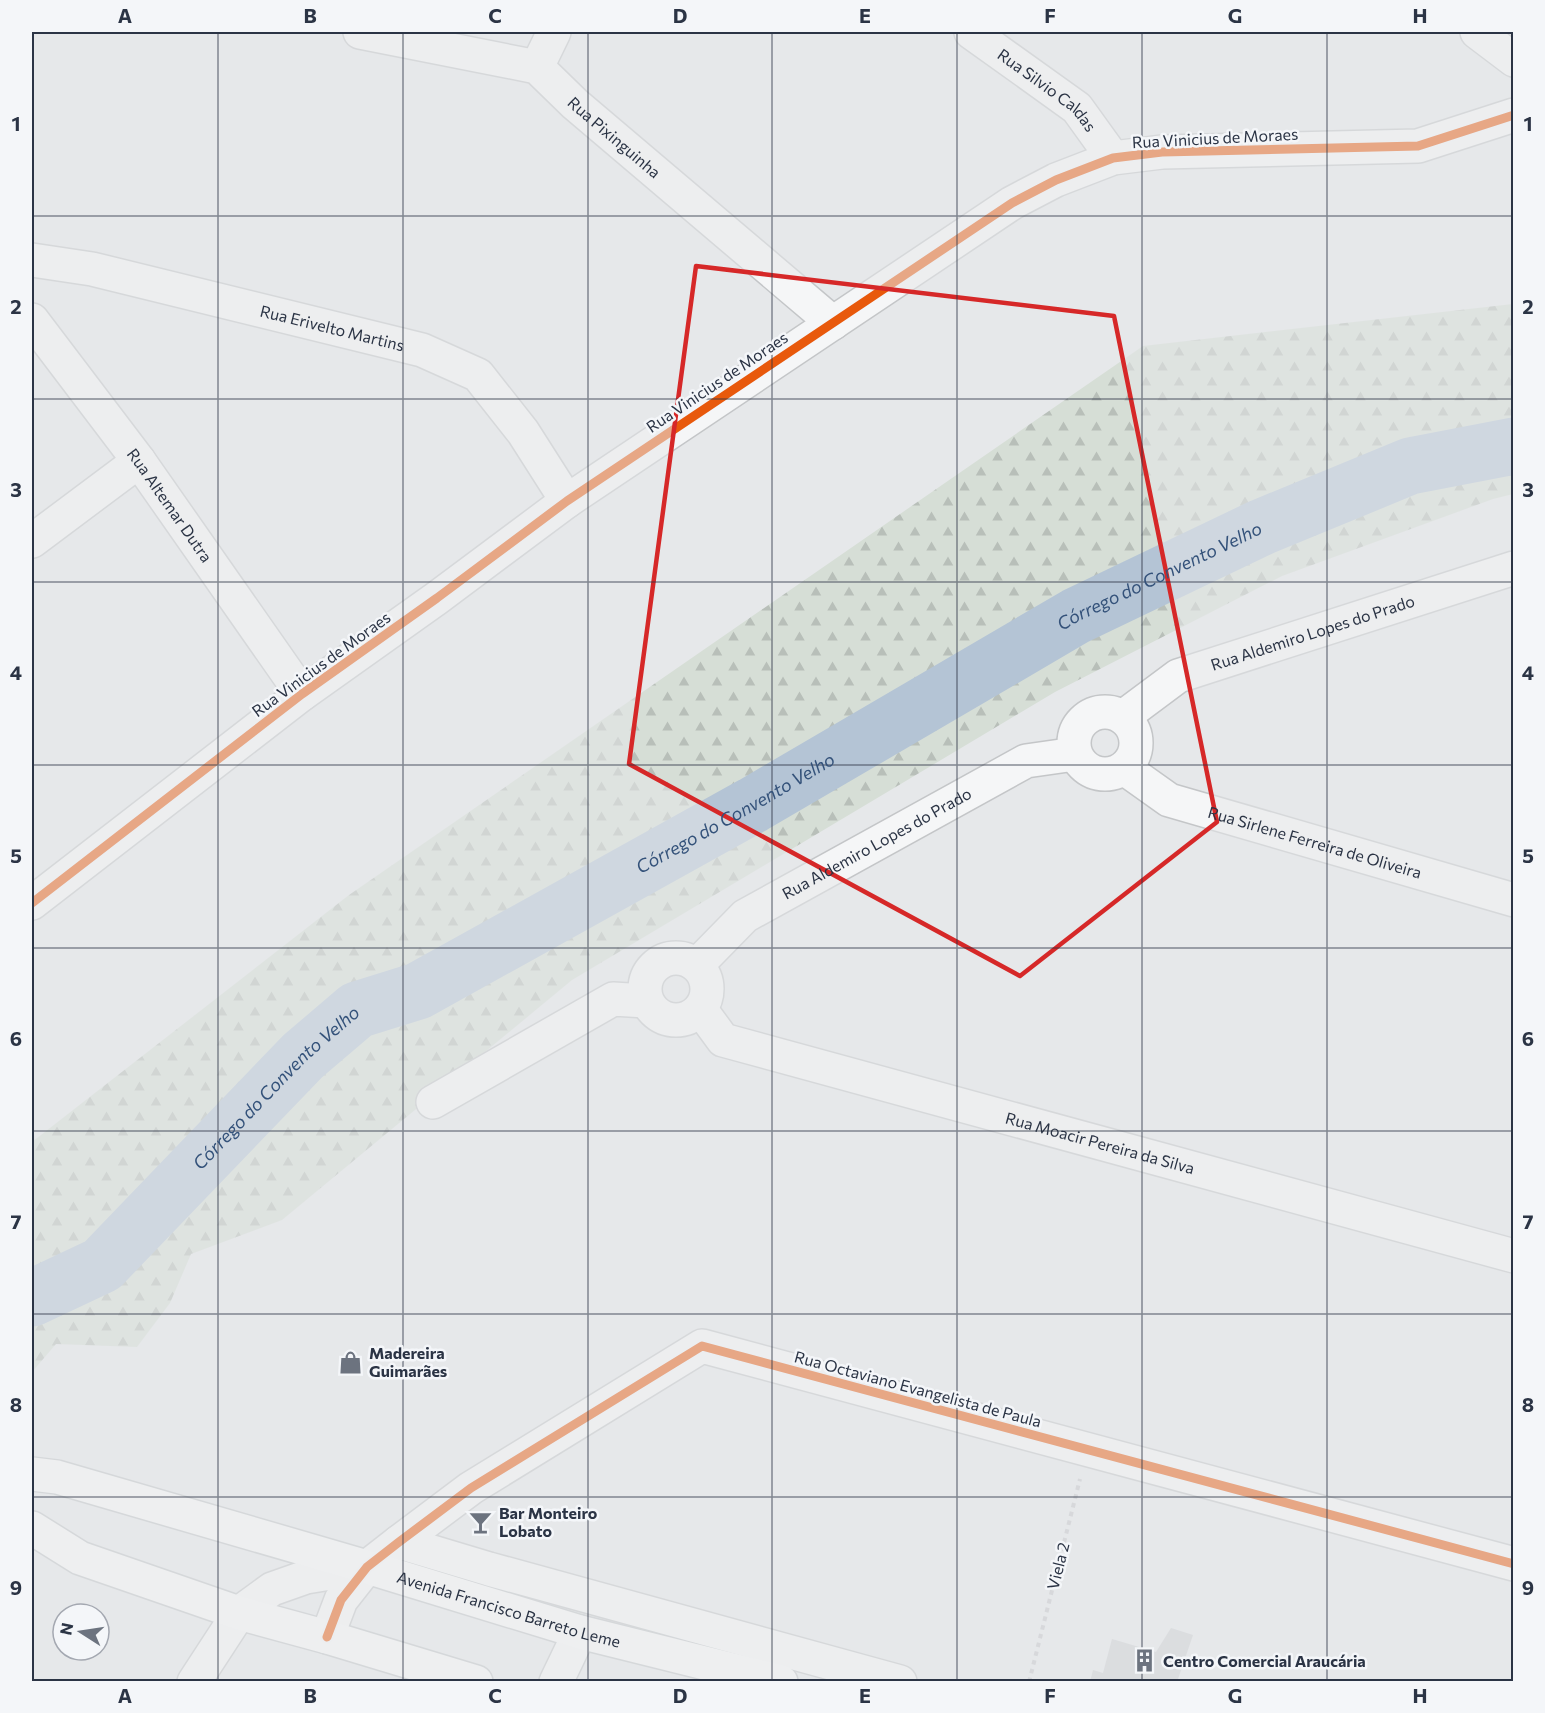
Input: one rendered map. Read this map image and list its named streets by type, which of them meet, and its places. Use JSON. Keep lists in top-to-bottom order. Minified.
{"streets":{"main road":["Avenida Francisco Barreto Leme"],"street":["Rua Silvio Caldas","Rua Pixinguinha","Rua Vinicius de Moraes","Rua Erivelto Martins","Rua Altemar Dutra","Rua Aldemiro Lopes do Prado","Rua Sirlene Ferreira de Oliveira","Rua Moacir Pereira da Silva","Rua Octaviano Evangelista de Paula"],"path":["Viela 2"]},"crossings":[["Rua Silvio Caldas","Rua Vinicius de Moraes"],["Rua Pixinguinha","Rua Vinicius de Moraes"],["Rua Vinicius de Moraes","Rua Erivelto Martins"],["Rua Vinicius de Moraes","Rua Altemar Dutra"],["Rua Aldemiro Lopes do Prado","Rua Sirlene Ferreira de Oliveira"],["Rua Aldemiro Lopes do Prado","Rua Moacir Pereira da Silva"],["Rua Octaviano Evangelista de Paula","Viela 2"],["Rua Octaviano Evangelista de Paula","Avenida Francisco Barreto Leme"]],"water":["Córrego do Convento Velho"],"places":{"shop":["Madereira Guimarães"],"bar":["Bar Monteiro Lobato"],"building":["Centro Comercial Araucária"]},"north":"left","grid":{"columns":["A","B","C","D","E","F","G","H"],"rows":["1","2","3","4","5","6","7","8","9"]}}
